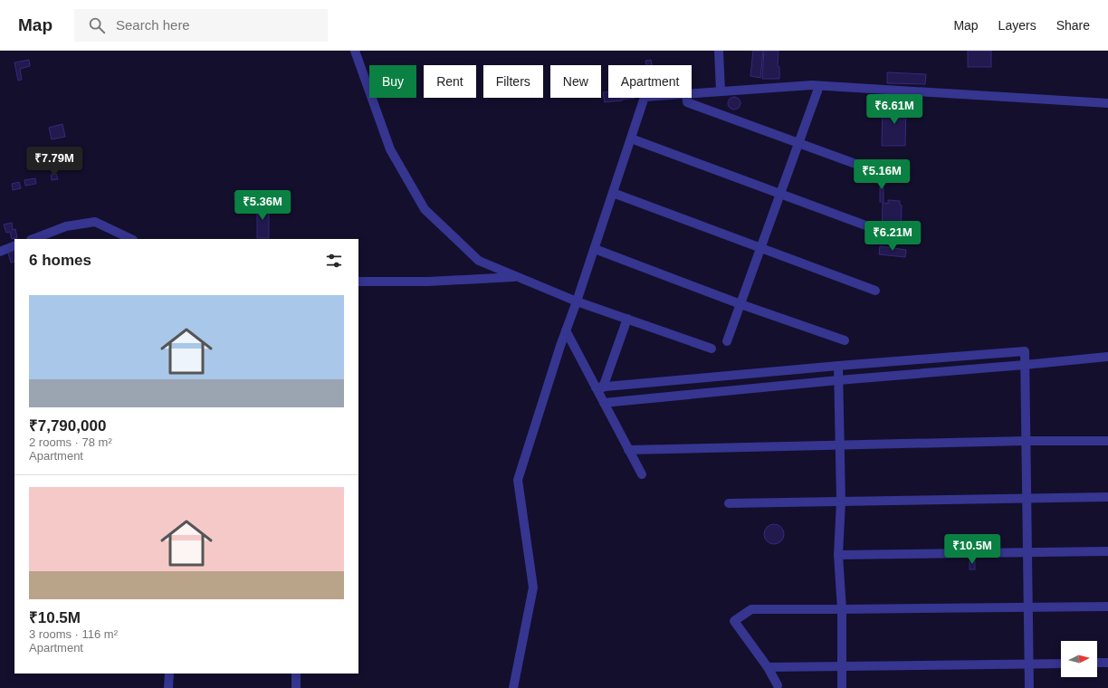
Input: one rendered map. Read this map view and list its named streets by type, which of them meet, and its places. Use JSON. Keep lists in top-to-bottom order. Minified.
{"north":"right","page":{"header":"Map","search":"Search here","nav":["Map","Layers","Share"],"chip":["Buy","Rent","Filters","New","Apartment"],"price":["₹6.61M","₹7.79M","₹5.16M","₹5.36M","₹6.21M","₹10.5M"],"heading":"6 homes","list":[{"name":"₹7,790,000","note":"2 rooms · 78 m² · Apartment"},{"name":"₹10.5M","note":"3 rooms · 116 m² · Apartment"}]}}
